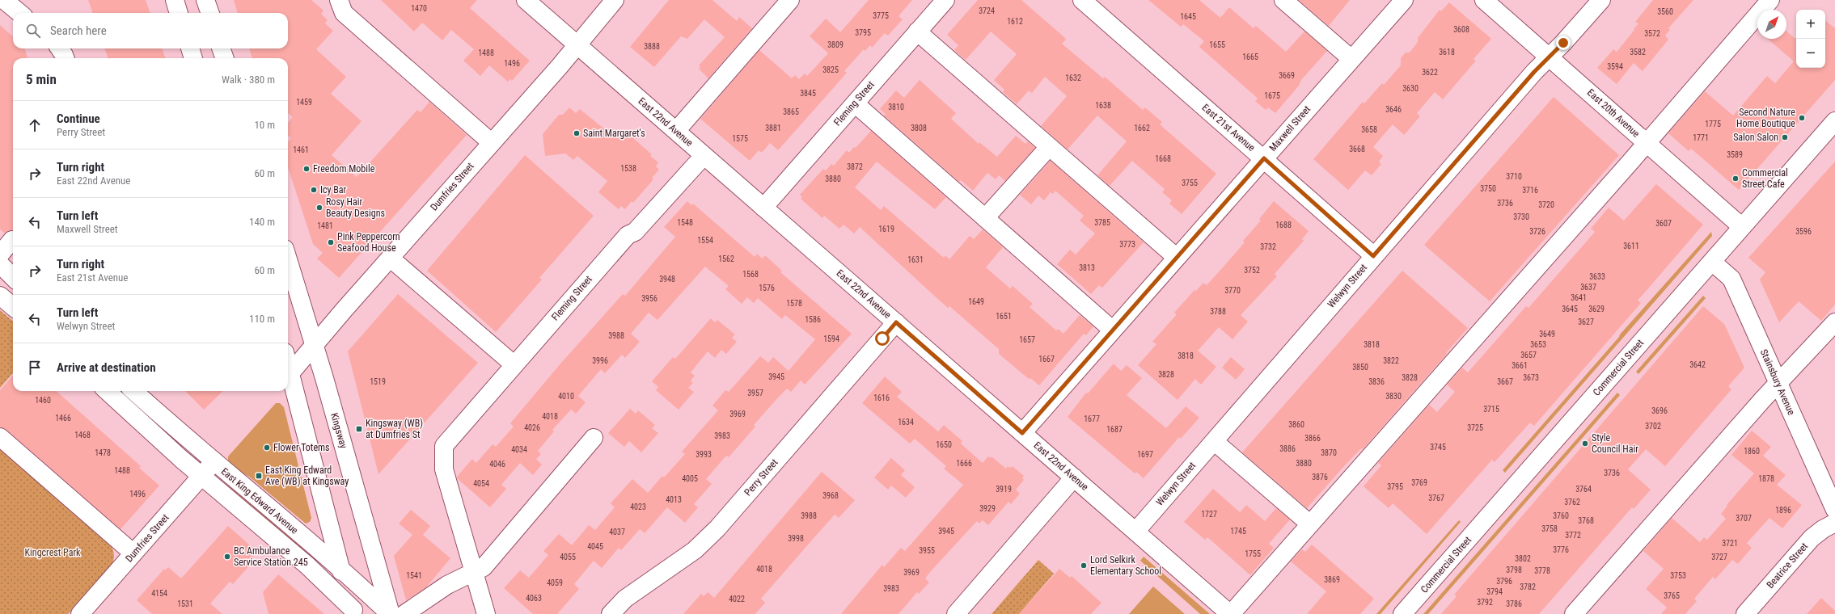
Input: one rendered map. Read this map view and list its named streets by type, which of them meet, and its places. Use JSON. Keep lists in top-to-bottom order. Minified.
{"streets":{"street":["Fleming Street","East 20th Avenue","East 22nd Avenue","East 21st Avenue","Maxwell Street","Dumfries Street","Welwyn Street","Commercial Street","Stainsbury Avenue","Kingsway","Perry Street","East King Edward Avenue","Beatrice Street"]},"crossings":[["Fleming Street","East 22nd Avenue"],["East 20th Avenue","Welwyn Street"],["East 20th Avenue","Commercial Street"],["East 22nd Avenue","Maxwell Street"],["East 22nd Avenue","Dumfries Street"],["East 22nd Avenue","Welwyn Street"],["East 22nd Avenue","Perry Street"],["East 21st Avenue","Maxwell Street"],["East 21st Avenue","Welwyn Street"],["Dumfries Street","Kingsway"],["Dumfries Street","East King Edward Avenue"],["Commercial Street","Stainsbury Avenue"],["Kingsway","East King Edward Avenue"]],"parks":["Kingcrest Park"],"places":{"other":["Second Nature Home Boutique","Saint Margaret's","Salon Salon","Freedom Mobile","Commercial Street Cafe","Icy Bar","Rosy Hair Beauty Designs","Pink Peppercorn Seafood House","Style Council Hair","Flower Totems","BC Ambulance Service Station 245","Lord Selkirk Elementary School"],"transit":["Kingsway (WB) at Dumfries St","East King Edward Ave (WB) at Kingsway"]},"house_numbers":["1470","3724","3560","3775","1645","1612","3608","3795","3572","3809","1655","3888","3618","3582","1488","1665","1496","3594","3825","3622","3669","1632","3630","3845","1675","1459","1638","3810","3646","3865","1775","3881","3808","1662","3658","1771","1575","3668","1461","3589","1668","3872","1538","3710","3880","3755","3750","3716","3736","3720","3730","1548","3785","3607","1688","1481","1619","3726","3596","1554","3773","3611","3732","1562","1631","3813","3752","1568","3633","3948","3637","1576","3770","3641","3956","1649","1578","3645","3629","3788","1651","1586","3627","3649","3988","1594","1657","3818","3653","3657","3818","1667","3996","3822","3642","3661","3850","3828","3945","3828","3673","1519","3836","3667","3957","4010","3830","1616","1460","3715","3696","3969","4018","1466","1677","1634","3860","3702","4026","3725","1687","1468","3983","3866","1650","3745","3886","4034","1860","1478","3870","3993","1697","1666","3880","4046","1488","3736","3876","4005","1878","3769","4054","3795","3919","3764","1496","3968","3767","4013","3762","4023","3929","1896","1727","3988","3760","3707","3768","3758","3945","1745","4037","3772","3998","3721","4045","3776","3955","1755","4055","3727","3802","4018","3798","3778","3969","1541","3753","3869","3796","4059","3782","3983","3794","4154","3765","4063","4022","3792","1531","3786"],"north":"top right","page":{"map_buttons":["+","−"],"search":"Search here","heading":["5 min","Walk · 380 m"],"list":[["Continue","Perry Street","10 m"],["Turn right","East 22nd Avenue","60 m"],["Turn left","Maxwell Street","140 m"],["Turn right","East 21st Avenue","60 m"],["Turn left","Welwyn Street","110 m"],"Arrive at destination"]}}
